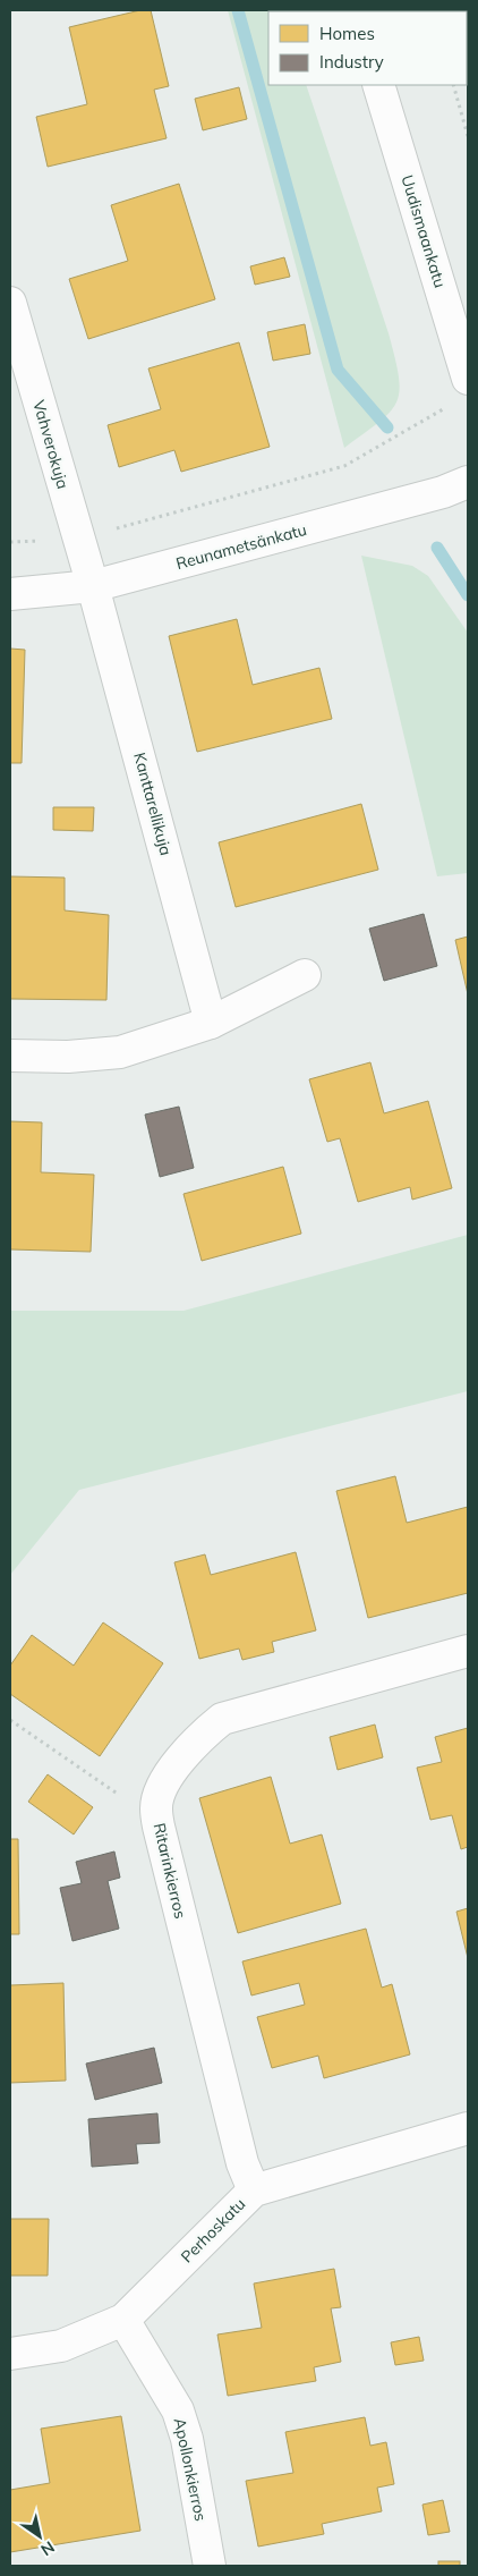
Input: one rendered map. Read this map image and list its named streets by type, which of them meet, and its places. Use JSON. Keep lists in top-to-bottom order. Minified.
{"streets":{"street":["Uudismaankatu","Vahverokuja","Reunametsänkatu","Kanttarellikuja","Ritarinkierros","Perhoskatu","Apollonkierros"]},"crossings":[["Vahverokuja","Reunametsänkatu"],["Vahverokuja","Kanttarellikuja"],["Reunametsänkatu","Kanttarellikuja"],["Ritarinkierros","Perhoskatu"],["Perhoskatu","Apollonkierros"]],"legend":["Homes","Industry"],"north":"bottom right"}
